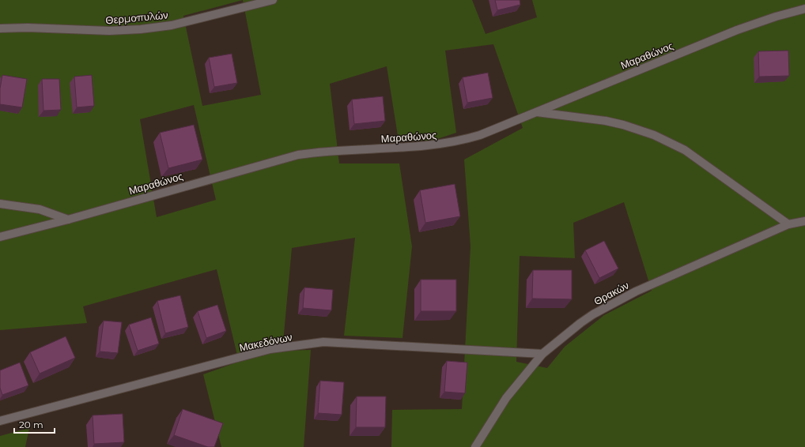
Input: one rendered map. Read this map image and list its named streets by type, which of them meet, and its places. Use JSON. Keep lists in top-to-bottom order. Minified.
{"streets":{"street":["Θερμοπυλών","Μαραθώνος","Θρακών","Μακεδόνων"]},"crossings":[["Θρακών","Μακεδόνων"]],"scale_bar":"20 m"}
